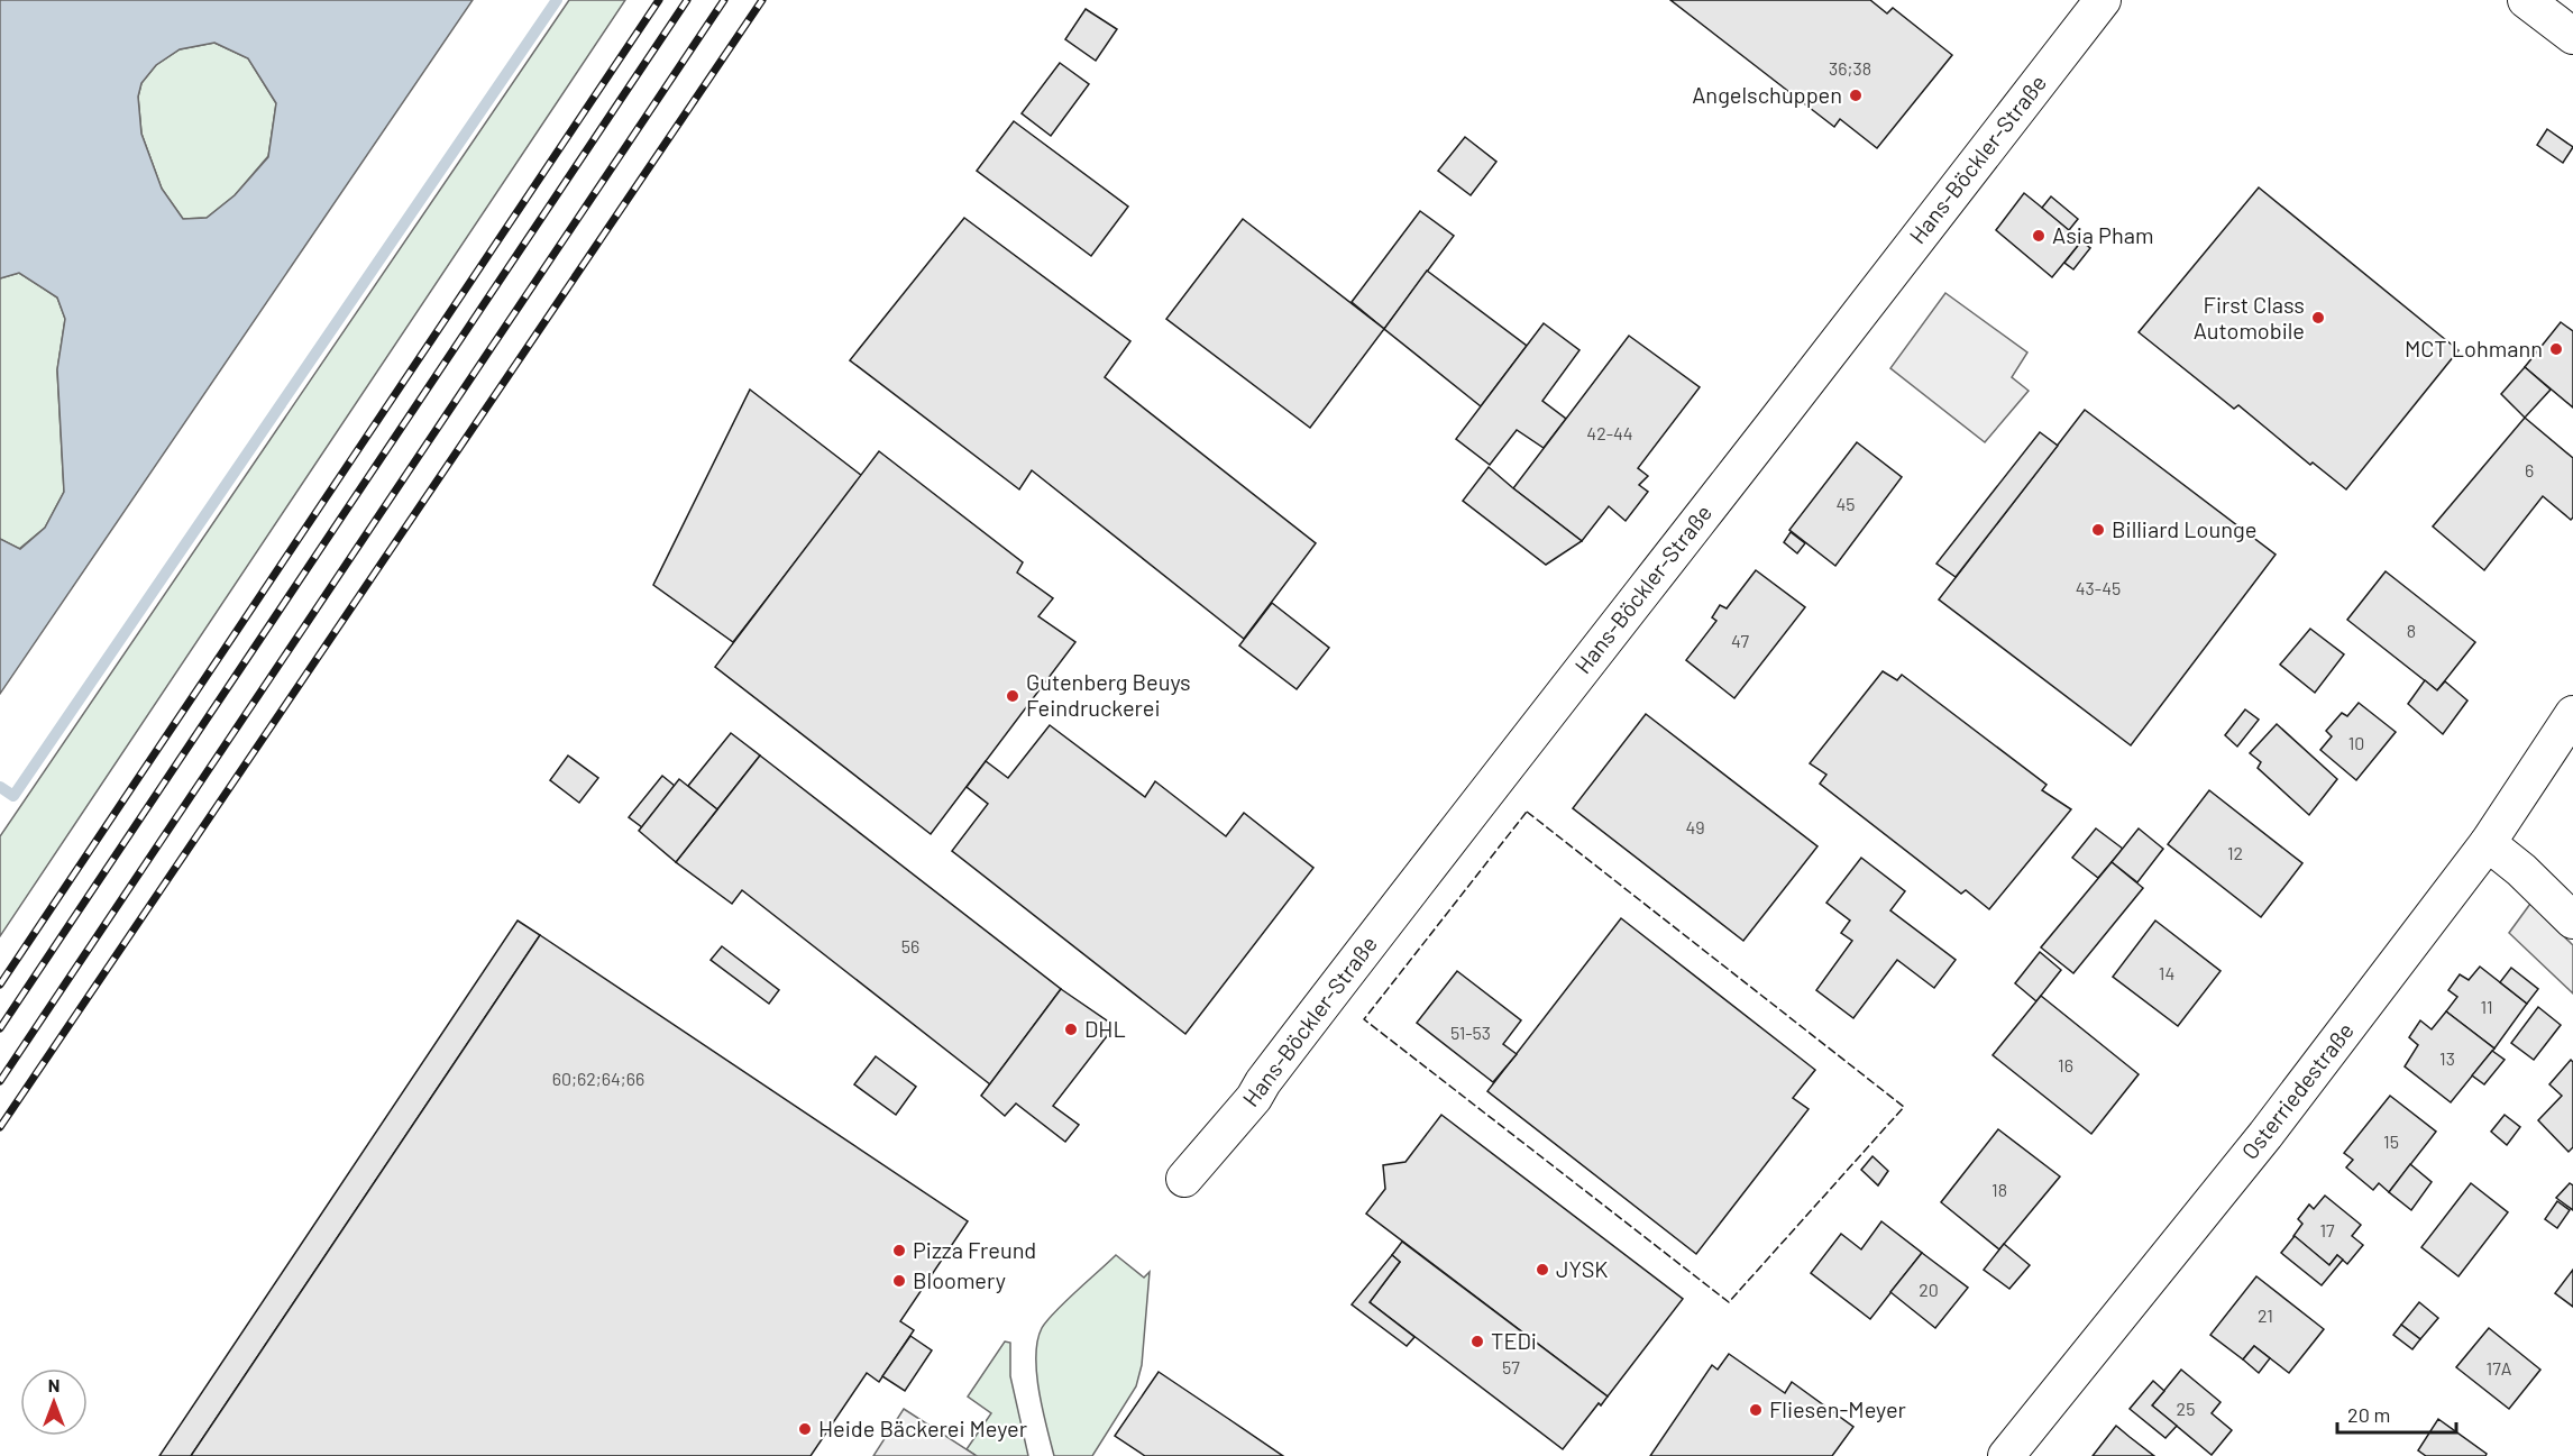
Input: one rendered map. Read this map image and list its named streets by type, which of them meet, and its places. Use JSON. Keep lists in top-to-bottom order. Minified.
{"streets":{"street":["Hans-Böckler-Straße","Osterriedestraße"]},"places":["Angelschuppen","Asia Pham","First Class Automobile","MCT Lohmann","Billiard Lounge","Gutenberg Beuys Feindruckerei","DHL","Pizza Freund","JYSK","Bloomery","TEDi","Fliesen-Meyer","Heide Bäckerei Meyer"],"house_numbers":["36;38","42-44","6","45","43-45","8","47","10","49","12","56","14","11","51-53","13","16","60;62;64;66","15","18","17","20","21","57","17A","25"],"scale_bar":"20 m","north":"top"}
